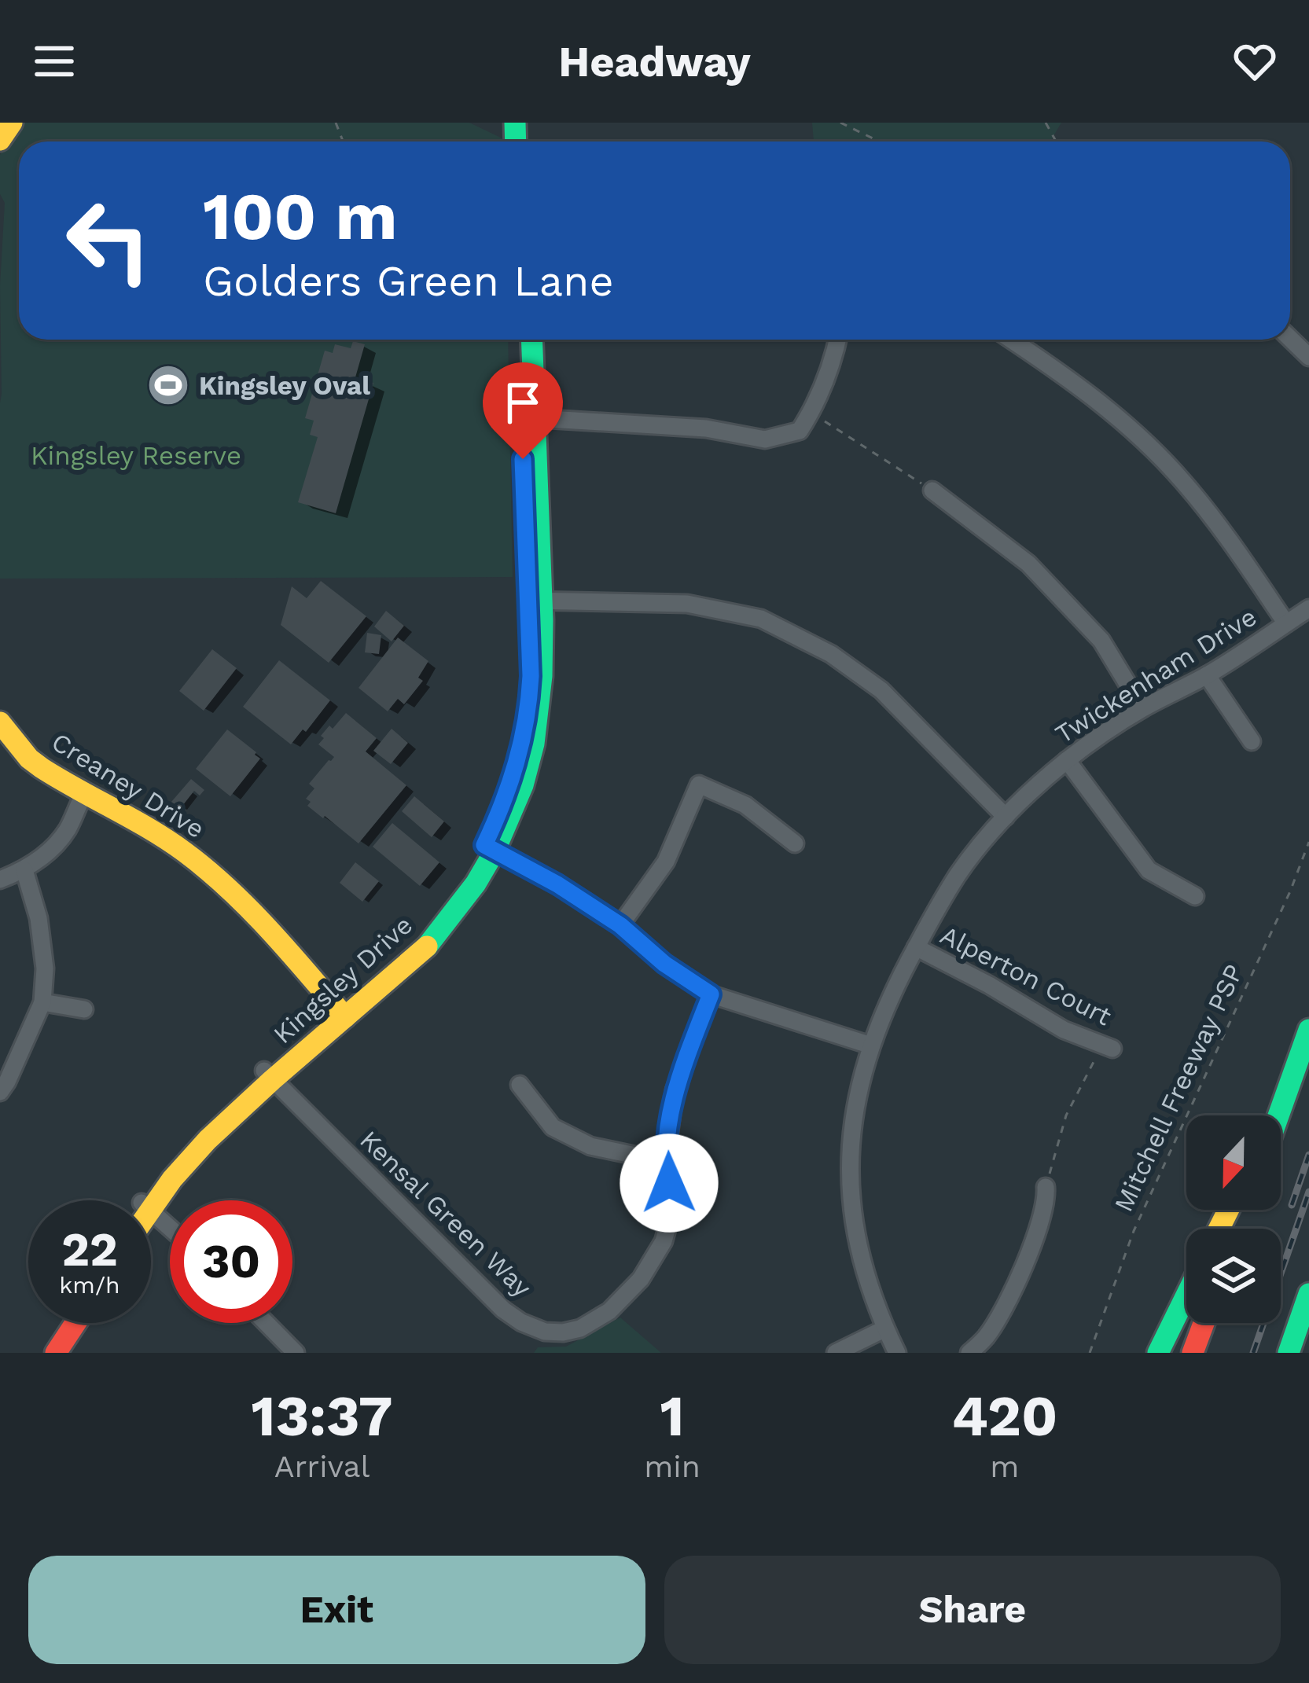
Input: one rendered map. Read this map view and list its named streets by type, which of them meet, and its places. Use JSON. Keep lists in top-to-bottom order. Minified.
{"streets":{"main road":["Creaney Drive","Kingsley Drive"],"street":["Twickenham Drive","Alperton Court","Kensal Green Way"],"path":["Mitchell Freeway PSP"]},"crossings":[["Twickenham Drive","Alperton Court"],["Creaney Drive","Kingsley Drive"],["Kingsley Drive","Kensal Green Way"]],"parks":["Kingsley Reserve"],"places":{"sports":["Kingsley Oval"]},"north":"bottom","page":{"header":"Headway","turn":["100 m","Golders Green Lane"],"speed":"22 km/h","limit":"30","eta":["13:37","Arrival","1","min","420","m"],"buttons":["Exit","Share"]}}
